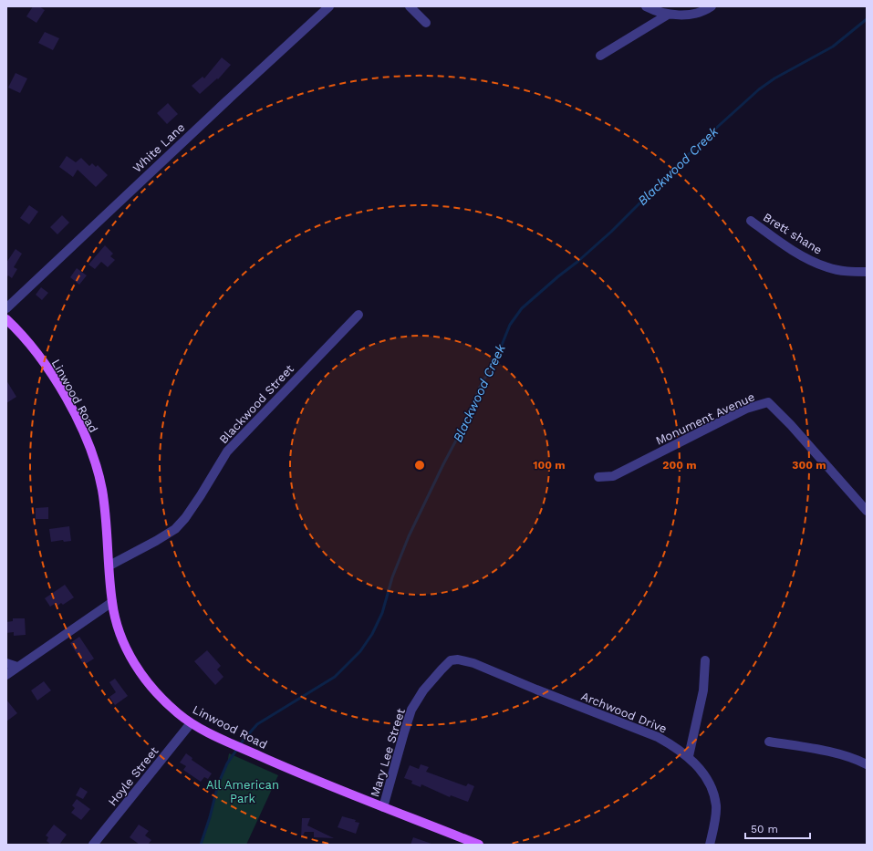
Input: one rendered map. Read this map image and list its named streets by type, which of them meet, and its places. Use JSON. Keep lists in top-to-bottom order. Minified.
{"streets":{"main road":["Linwood Road"],"street":["White Lane","Brett shane","Blackwood Street","Monument Avenue","Archwood Drive","Mary Lee Street","Hoyle Street"]},"crossings":[["Linwood Road","Blackwood Street"],["Linwood Road","Mary Lee Street"],["Linwood Road","Hoyle Street"],["Archwood Drive","Mary Lee Street"]],"water":["Blackwood Creek"],"parks":["All American Park"],"scale_bar":"50 m","rings":["100 m","200 m","300 m"]}
